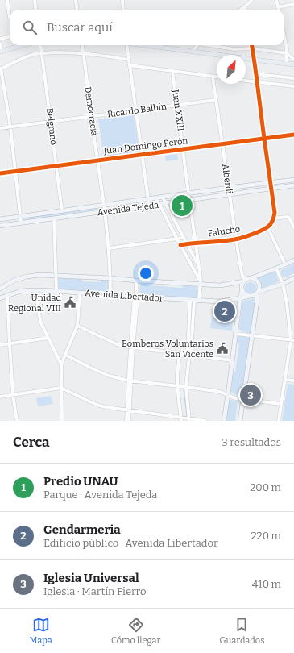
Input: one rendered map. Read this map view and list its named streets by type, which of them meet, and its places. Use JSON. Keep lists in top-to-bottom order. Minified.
{"streets":{"main road":["Avenida Tejeda","Avenida Libertador"],"street":["Ricardo Balbín","Juan XXIII","Democracia","Belgrano","Juan Domingo Perón","Alberdi","Falucho"]},"crossings":[["Ricardo Balbín","Juan XXIII"],["Ricardo Balbín","Democracia"],["Ricardo Balbín","Belgrano"],["Ricardo Balbín","Alberdi"],["Juan XXIII","Juan Domingo Perón"],["Juan XXIII","Avenida Tejeda"],["Juan XXIII","Falucho"],["Juan XXIII","Avenida Libertador"],["Democracia","Juan Domingo Perón"],["Democracia","Avenida Tejeda"],["Democracia","Avenida Libertador"],["Belgrano","Juan Domingo Perón"],["Belgrano","Avenida Tejeda"],["Juan Domingo Perón","Alberdi"],["Alberdi","Avenida Tejeda"],["Alberdi","Falucho"],["Alberdi","Avenida Libertador"]],"places":{"public building":["Unidad Regional VIII","Bomberos Voluntarios San Vicente"]},"north":"top right","page":{"search":"Buscar aquí","pins":["1","2","3"],"heading":["Cerca","3 resultados"],"list":[{"mark":"1","name":"Predio UNAU","note":"Parque · Avenida Tejeda","value":"200 m"},{"mark":"2","name":"Gendarmeria","note":"Edificio público · Avenida Libertador","value":"220 m"},{"mark":"3","name":"Iglesia Universal","note":"Iglesia · Martín Fierro","value":"410 m"}],"nav":["Mapa","Cómo llegar","Guardados"]}}
